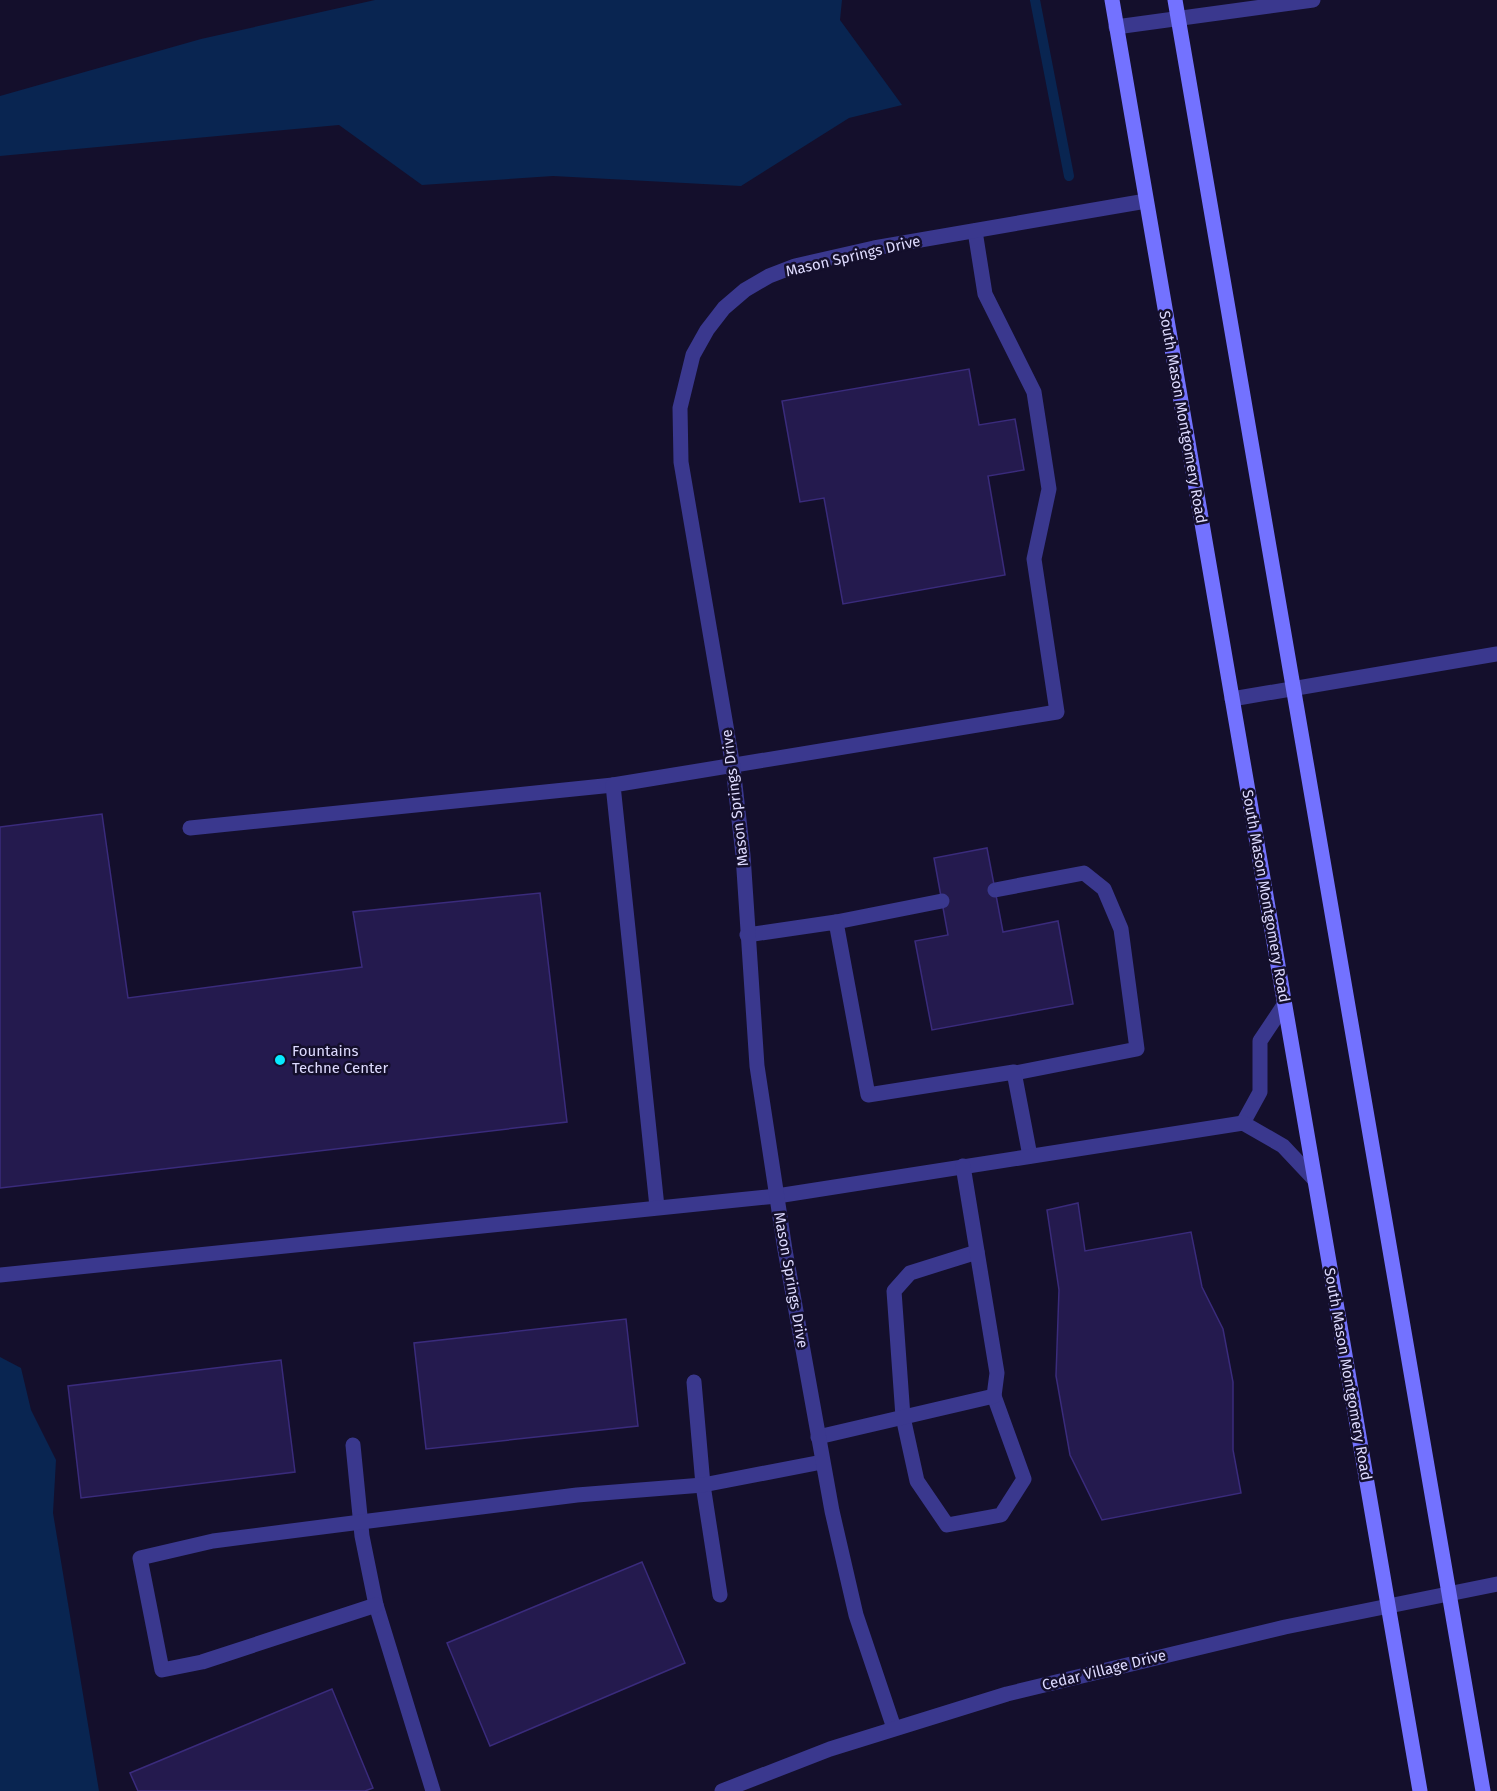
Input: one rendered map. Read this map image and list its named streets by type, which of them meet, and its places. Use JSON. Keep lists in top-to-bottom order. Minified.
{"streets":{"main road":["South Mason Montgomery Road"],"street":["Mason Springs Drive","Cedar Village Drive"]},"crossings":[["Mason Springs Drive","South Mason Montgomery Road"],["Mason Springs Drive","Cedar Village Drive"],["South Mason Montgomery Road","Cedar Village Drive"]],"places":["Fountains Techne Center"]}
